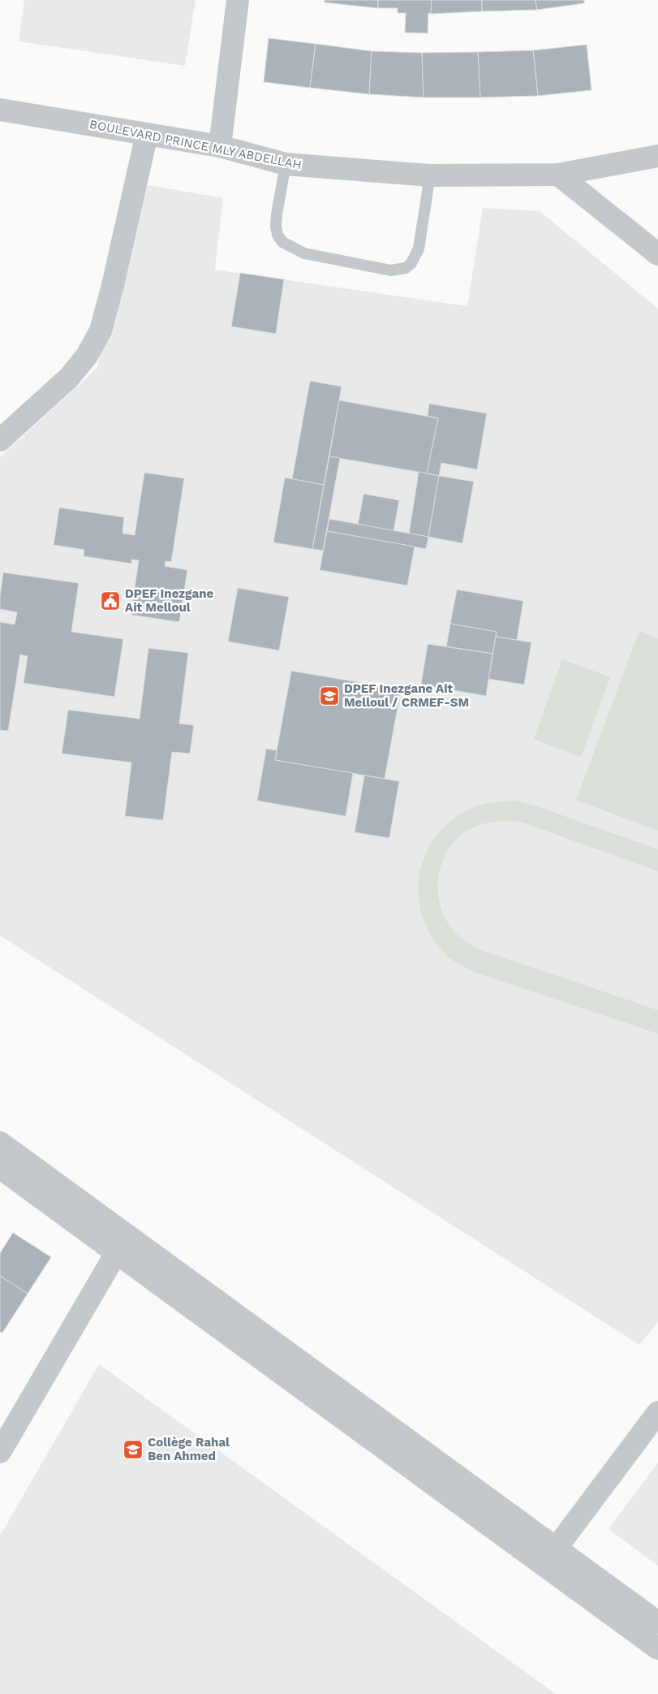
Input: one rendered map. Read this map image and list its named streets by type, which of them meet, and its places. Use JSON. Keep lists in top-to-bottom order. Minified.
{"streets":{"street":["BOULEVARD PRINCE MLY ABDELLAH"]},"places":{"public building":["DPEF Inezgane Ait Melloul"],"school or university":["DPEF Inezgane Ait Melloul / CRMEF-SM","Collège Rahal Ben Ahmed"]}}
